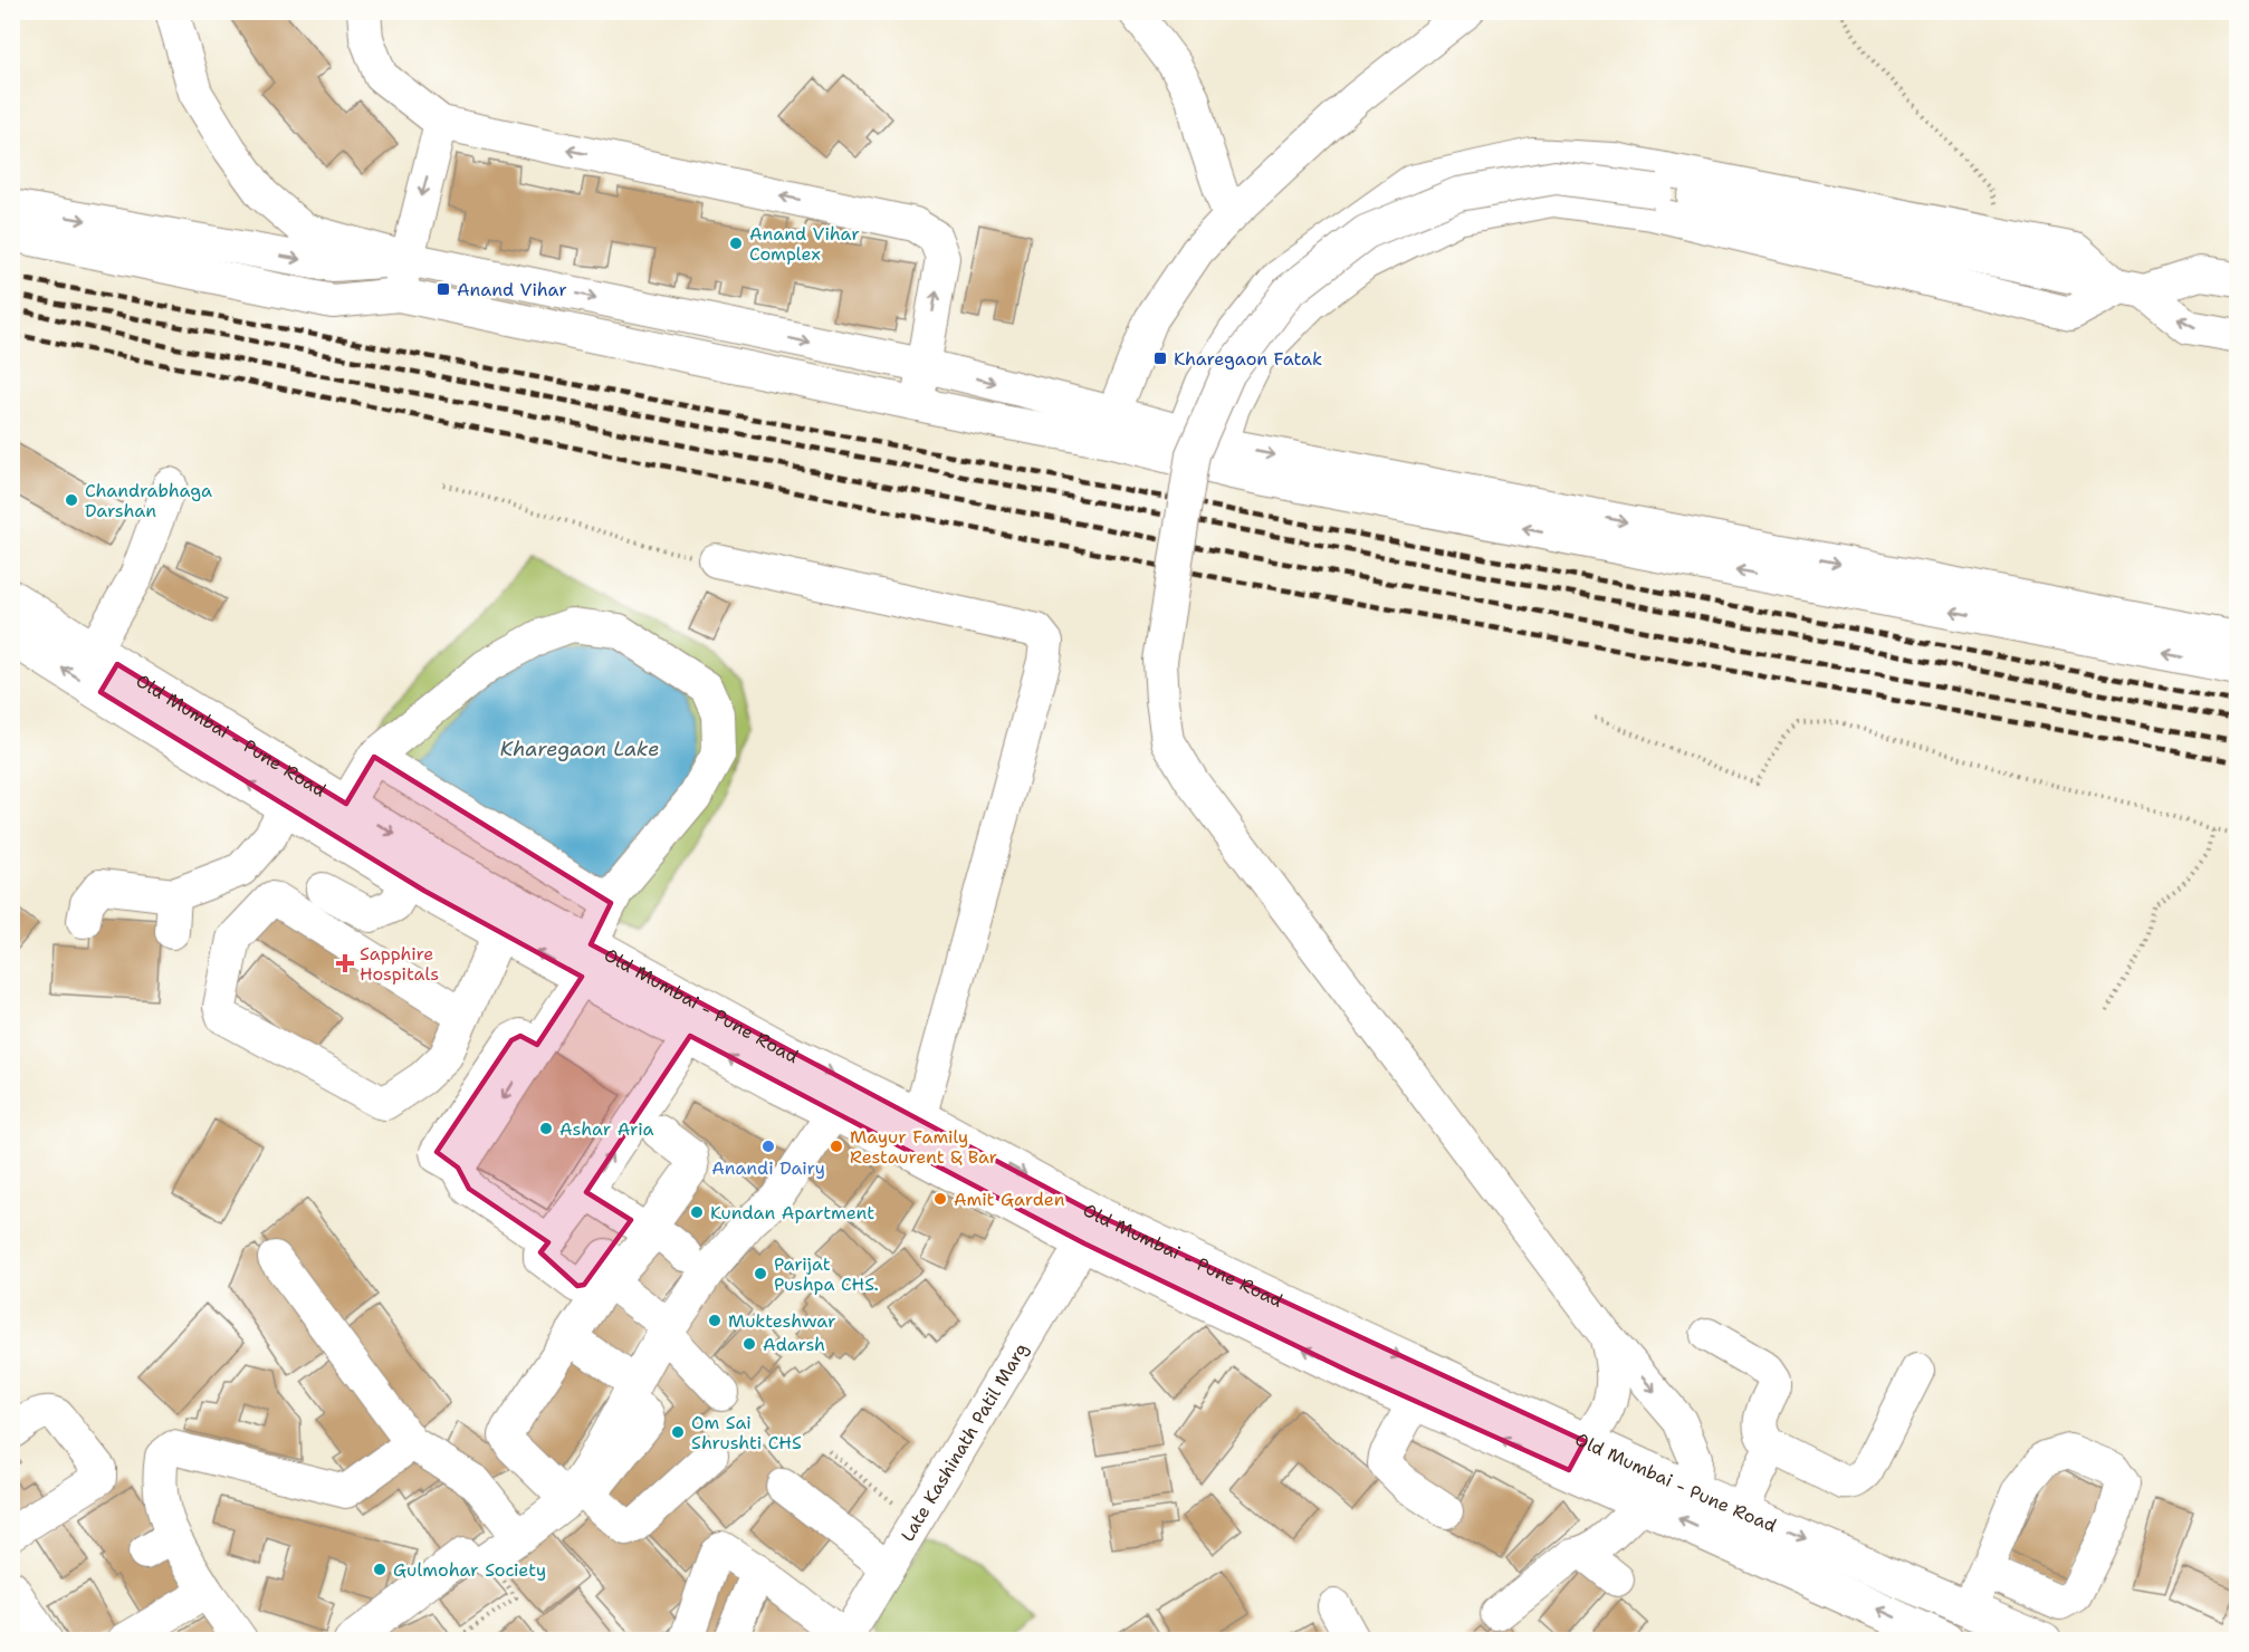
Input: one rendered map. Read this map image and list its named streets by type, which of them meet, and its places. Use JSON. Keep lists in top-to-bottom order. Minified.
{"streets":{"main road":["Old Mumbai - Pune Road"],"street":["Late Kashinath Patil Marg"]},"crossings":[["Old Mumbai - Pune Road","Late Kashinath Patil Marg"]],"water":["Kharegaon Lake"],"places":{"other":["Anand Vihar Complex","Chandrabhaga Darshan","Ashar Aria","Anandi Dairy","Mayur Family Restaurent & Bar","Amit Garden","Kundan Apartment","Parijat Pushpa CHS.","Mukteshwar","Adarsh","Om Sai Shrushti CHS","Gulmohar Society"],"transit":["Anand Vihar","Kharegaon Fatak"],"health":["Sapphire Hospitals"]}}
